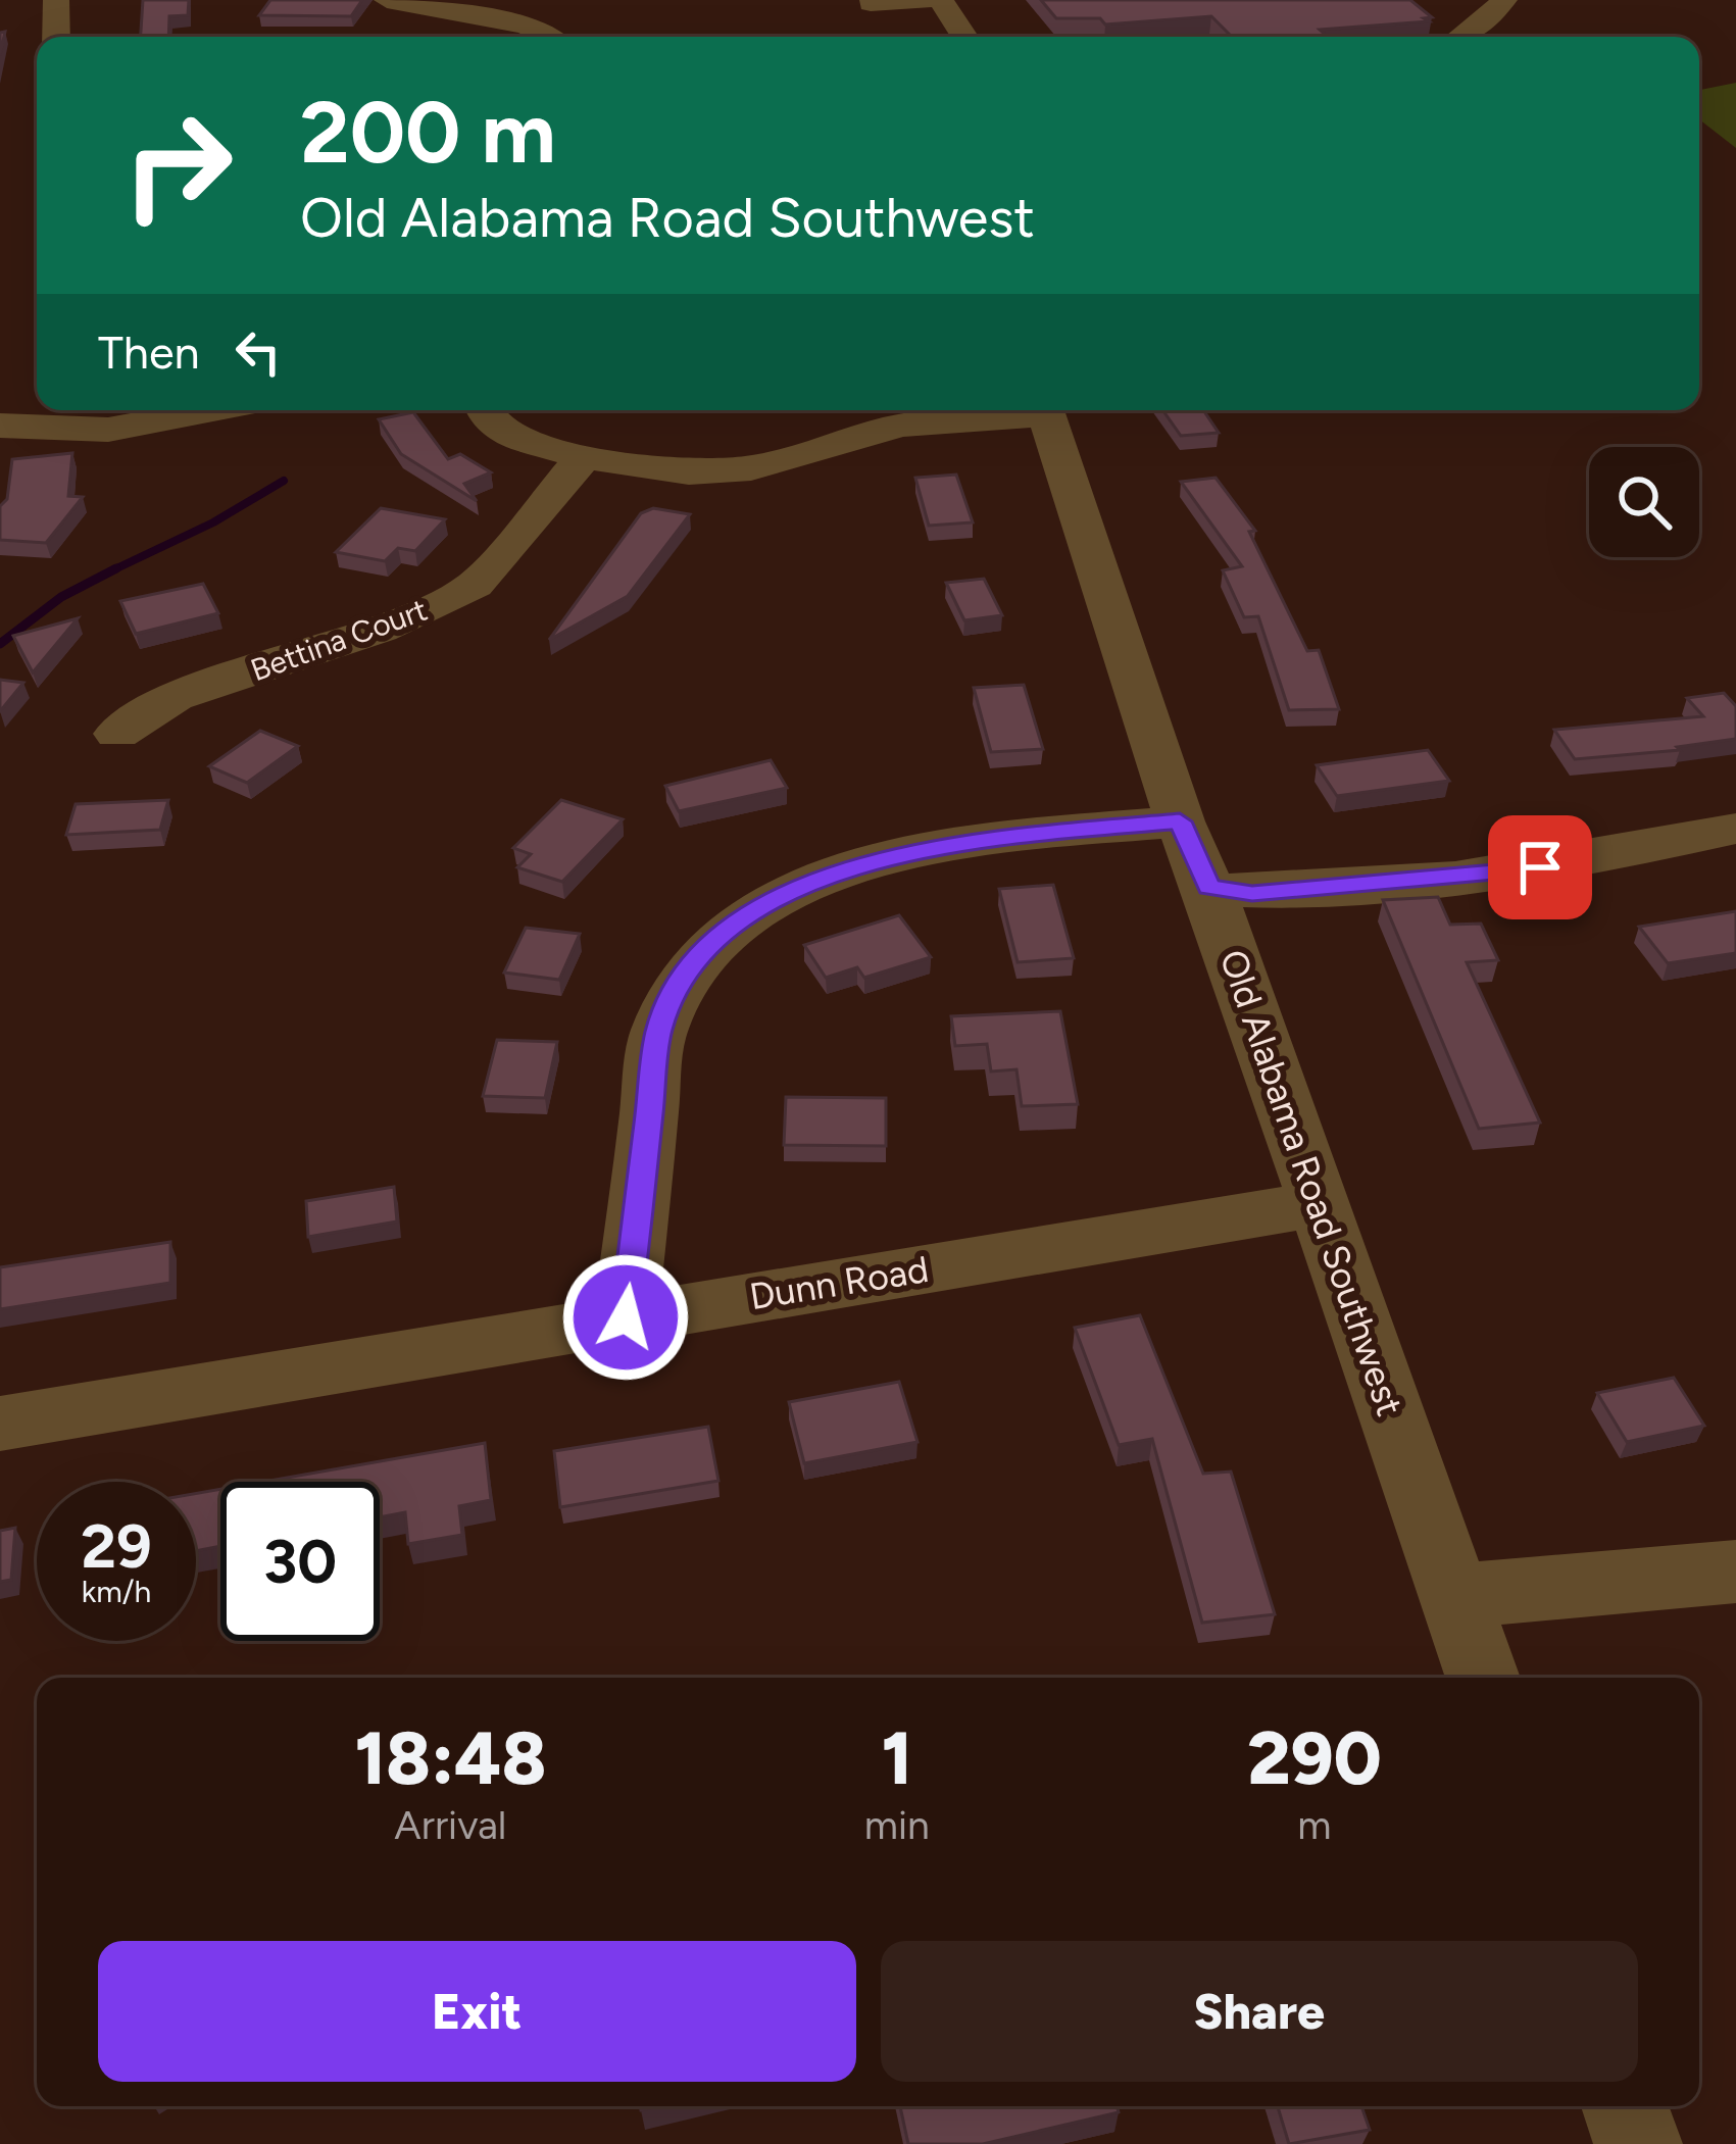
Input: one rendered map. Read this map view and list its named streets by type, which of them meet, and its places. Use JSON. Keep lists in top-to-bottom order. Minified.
{"streets":{"street":["Bettina Court","Old Alabama Road Southwest","Dunn Road"]},"crossings":[["Old Alabama Road Southwest","Dunn Road"]],"page":{"turn":["200 m","Old Alabama Road Southwest"],"then":"Then","speed":"29 km/h","limit":"30","eta":["18:48","Arrival","1","min","290","m"],"buttons":["Exit","Share"]}}
